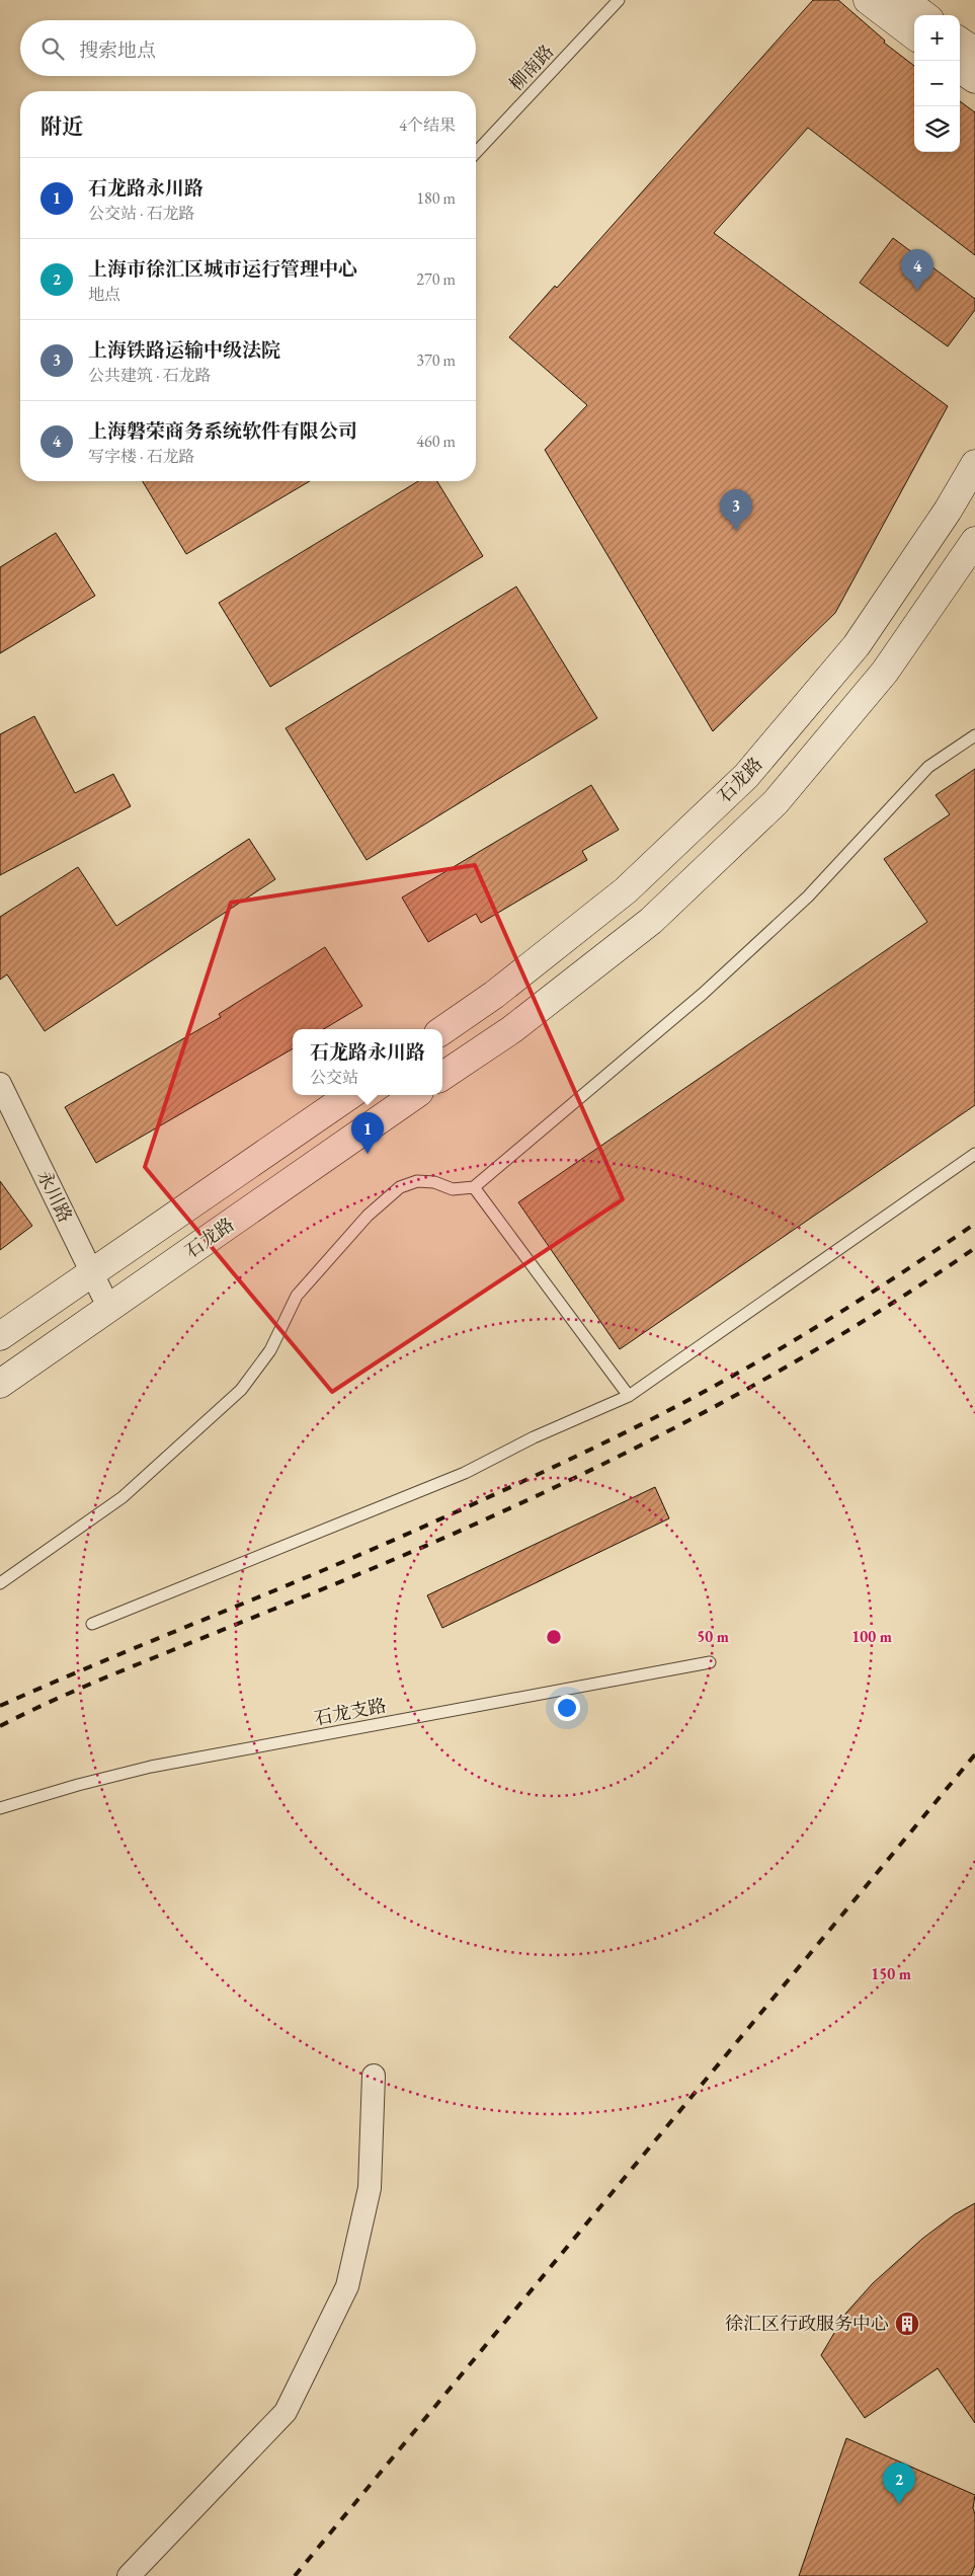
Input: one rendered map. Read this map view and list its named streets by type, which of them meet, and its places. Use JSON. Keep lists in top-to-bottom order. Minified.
{"streets":{"main road":["石龙路"],"street":["永川路"],"lane":["柳南路","石龙支路"]},"crossings":[["石龙路","永川路"]],"places":{"building":["徐汇区行政服务中心"]},"page":{"map_buttons":["+","−"],"search":"搜索地点","heading":["附近","4个结果"],"list":[{"mark":"1","name":"石龙路永川路","note":"公交站 · 石龙路","value":"180 m"},{"mark":"2","name":"上海市徐汇区城市运行管理中心","note":"地点","value":"270 m"},{"mark":"3","name":"上海铁路运输中级法院","note":"公共建筑 · 石龙路","value":"370 m"},{"mark":"4","name":"上海磐荣商务系统软件有限公司","note":"写字楼 · 石龙路","value":"460 m"}],"pins":["4","3","1","2"],"popup":["石龙路永川路","公交站"]},"rings":["50 m","100 m","150 m"]}
